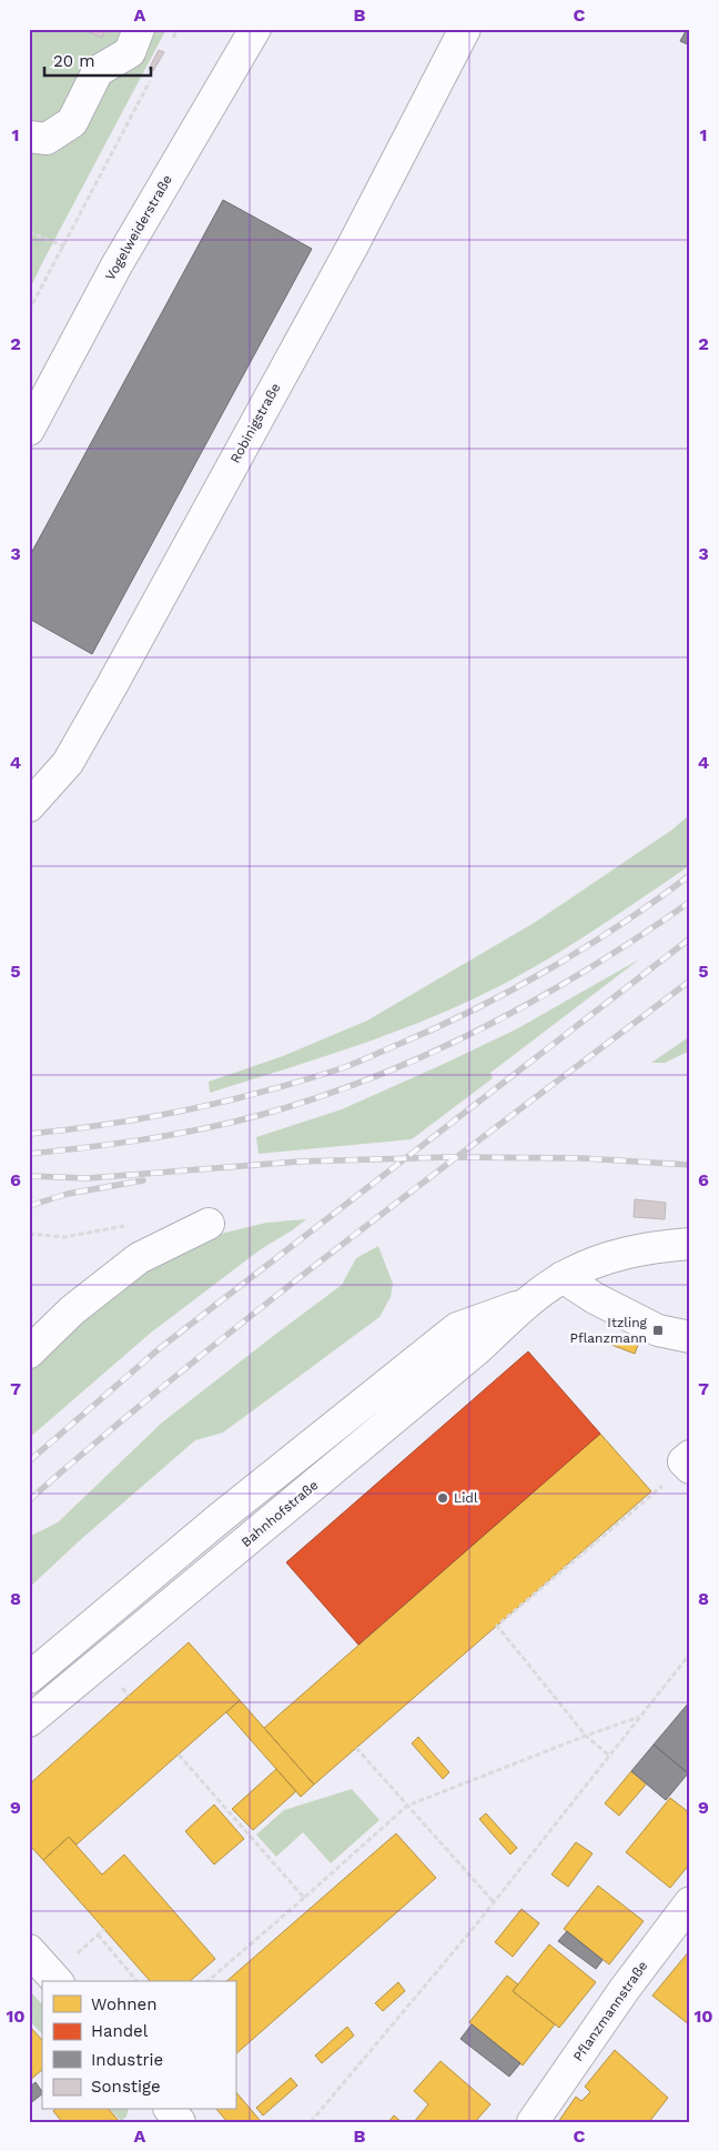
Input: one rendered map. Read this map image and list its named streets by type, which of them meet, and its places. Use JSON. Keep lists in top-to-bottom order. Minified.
{"streets":{"main road":["Vogelweiderstraße","Robinigstraße","Bahnhofstraße","Pflanzmannstraße"]},"places":{"transit":["Itzling Pflanzmann"],"other":["Lidl"]},"legend":["Wohnen","Handel","Industrie","Sonstige"],"scale_bar":"20 m","grid":{"columns":["A","B","C"],"rows":["1","2","3","4","5","6","7","8","9","10"]}}
